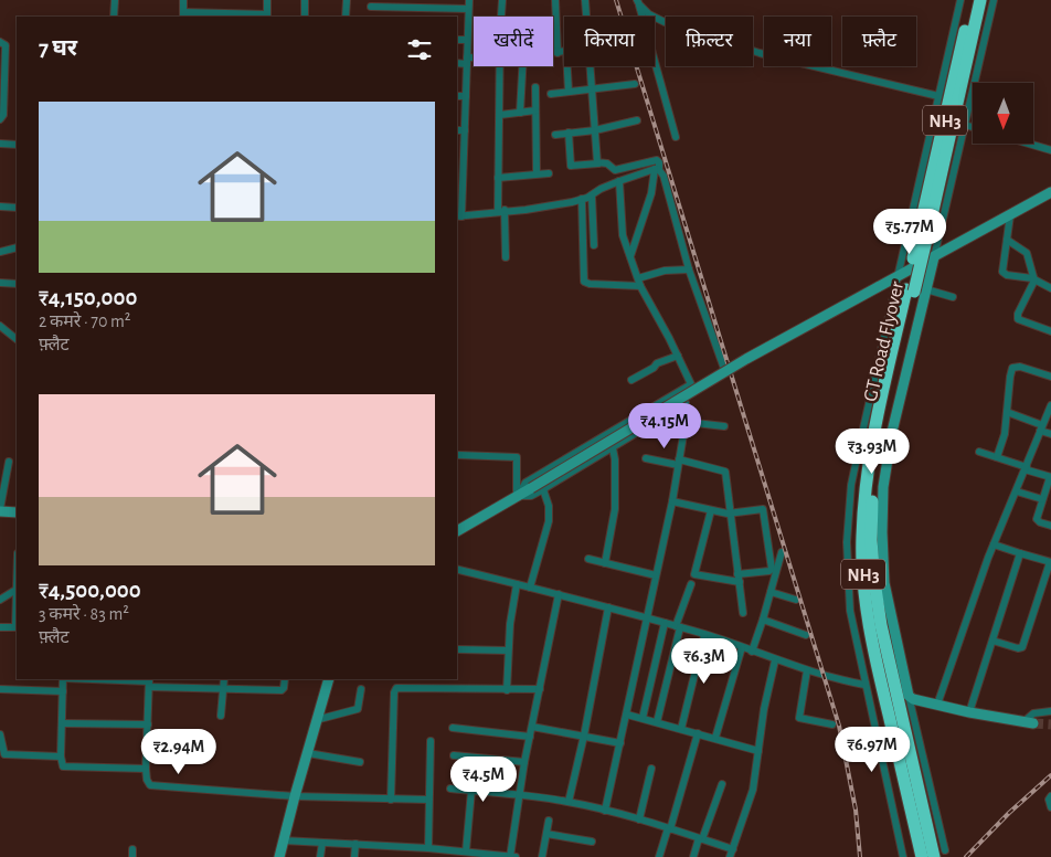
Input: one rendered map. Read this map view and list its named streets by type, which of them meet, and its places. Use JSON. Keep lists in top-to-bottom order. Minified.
{"streets":{"highway":["NH3","GT Road Flyover"]},"north":"bottom","page":{"chip":["खरीदें","किराया","फ़िल्टर","नया","फ़्लैट"],"heading":"7 घर","list":[{"name":"₹4,150,000","note":"2 कमरे · 70 m² · फ़्लैट"},{"name":"₹4,500,000","note":"3 कमरे · 83 m² · फ़्लैट"}],"price":["₹5.77M","₹4.15M","₹3.93M","₹6.3M","₹6.97M","₹2.94M","₹4.5M"]}}
